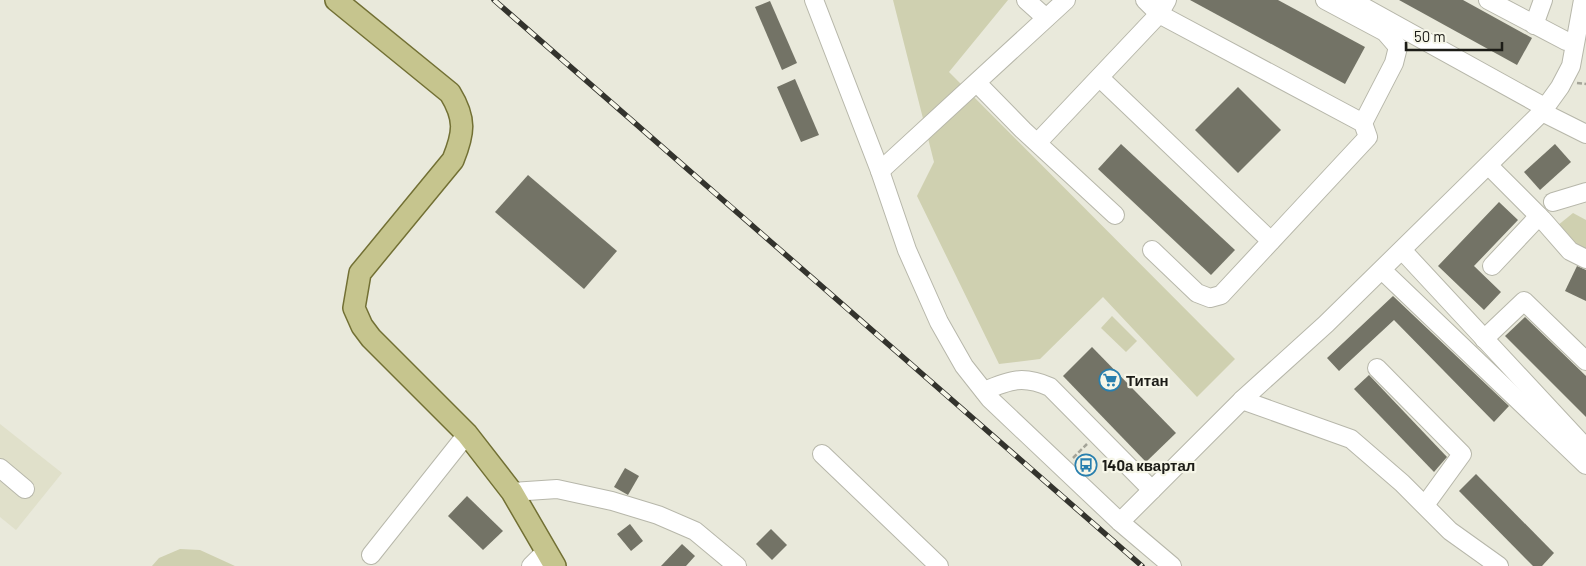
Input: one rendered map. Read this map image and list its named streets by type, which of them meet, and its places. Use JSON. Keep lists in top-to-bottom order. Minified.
{"places":{"supermarket":["Титан"],"bus stop":["140а квартал"]},"scale_bar":"50 m"}
